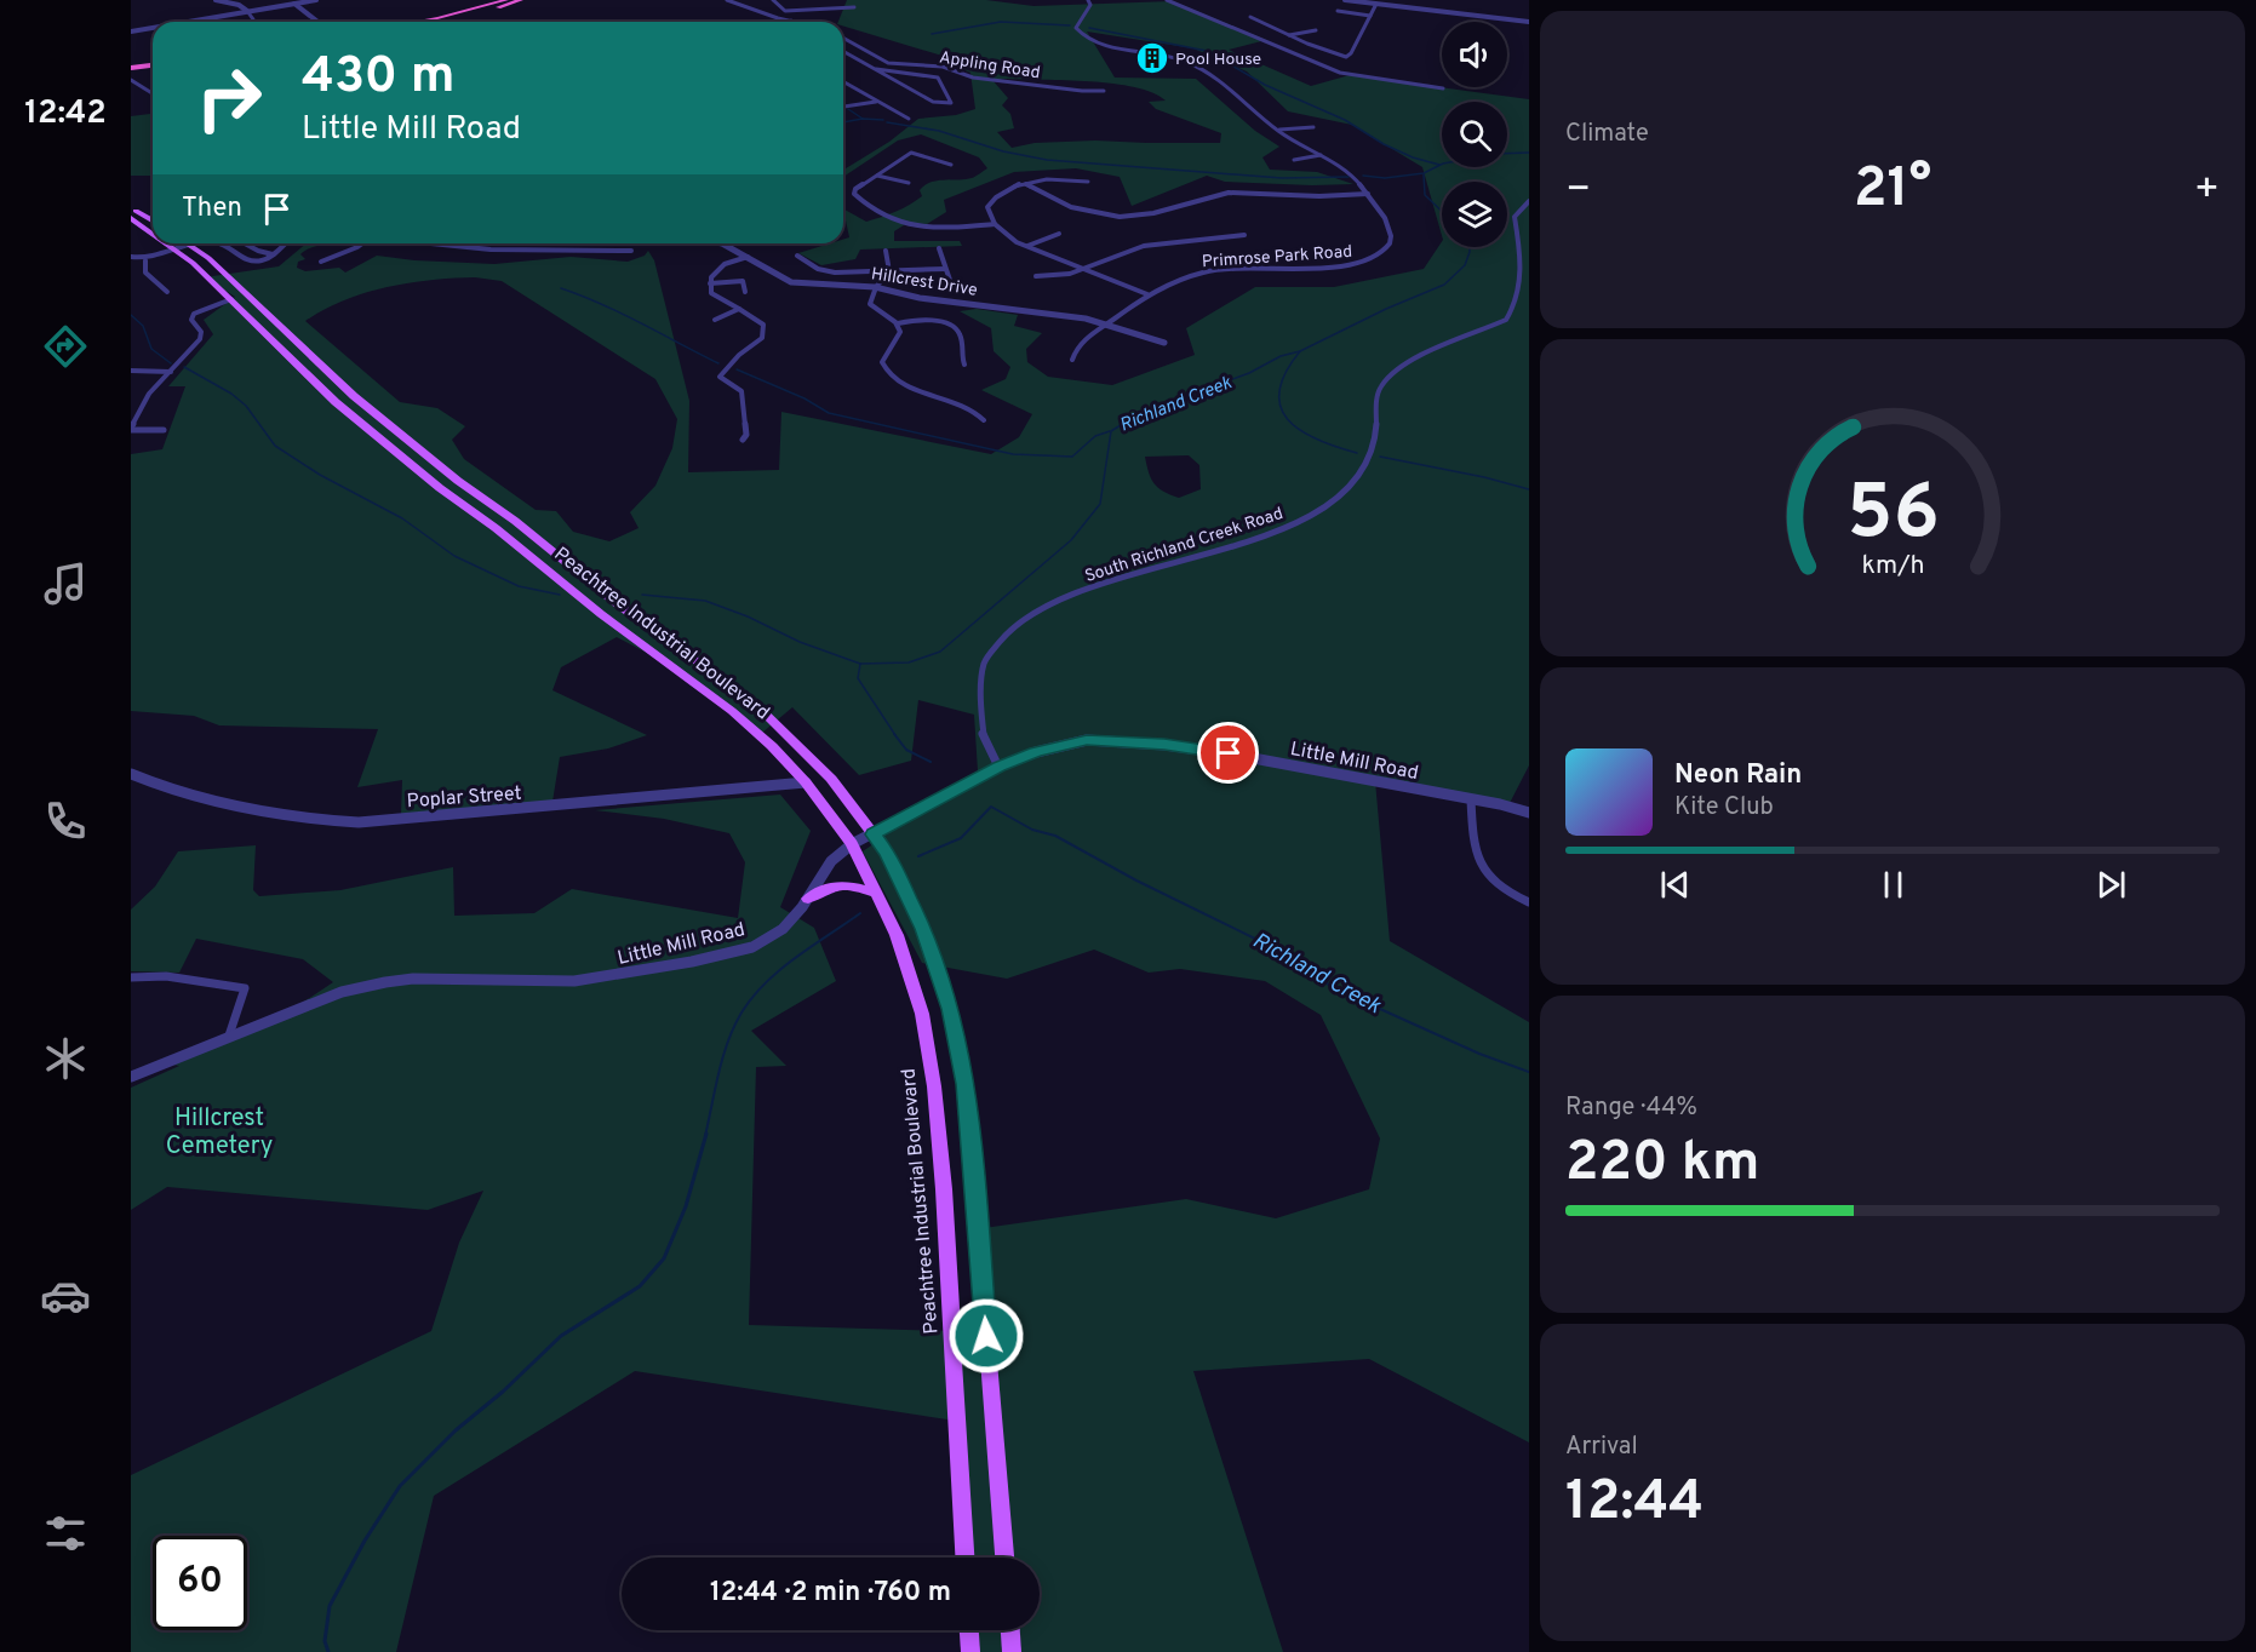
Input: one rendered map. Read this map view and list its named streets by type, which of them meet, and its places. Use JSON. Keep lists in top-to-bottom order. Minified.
{"streets":{"main road":["Peachtree Industrial Boulevard"],"street":["Appling Road","Primrose Park Road","Hillcrest Drive","South Richland Creek Road","Little Mill Road","Poplar Street"]},"crossings":[["South Richland Creek Road","Little Mill Road"],["Peachtree Industrial Boulevard","Little Mill Road"],["Peachtree Industrial Boulevard","Poplar Street"]],"water":["Richland Creek"],"parks":["Hillcrest Cemetery"],"places":{"building":["Pool House"]},"page":{"tabs":"12:42","tile":["Climate",["Range · 44%","220 km"],["Arrival","12:44"]],"turn":["430 m","Little Mill Road"],"heat":["−","21°","+"],"then":"Then","song":["Neon Rain","Kite Club"],"limit":"60","trip":"12:44 · 2 min · 760 m","gauge":["56","km/h"]}}
